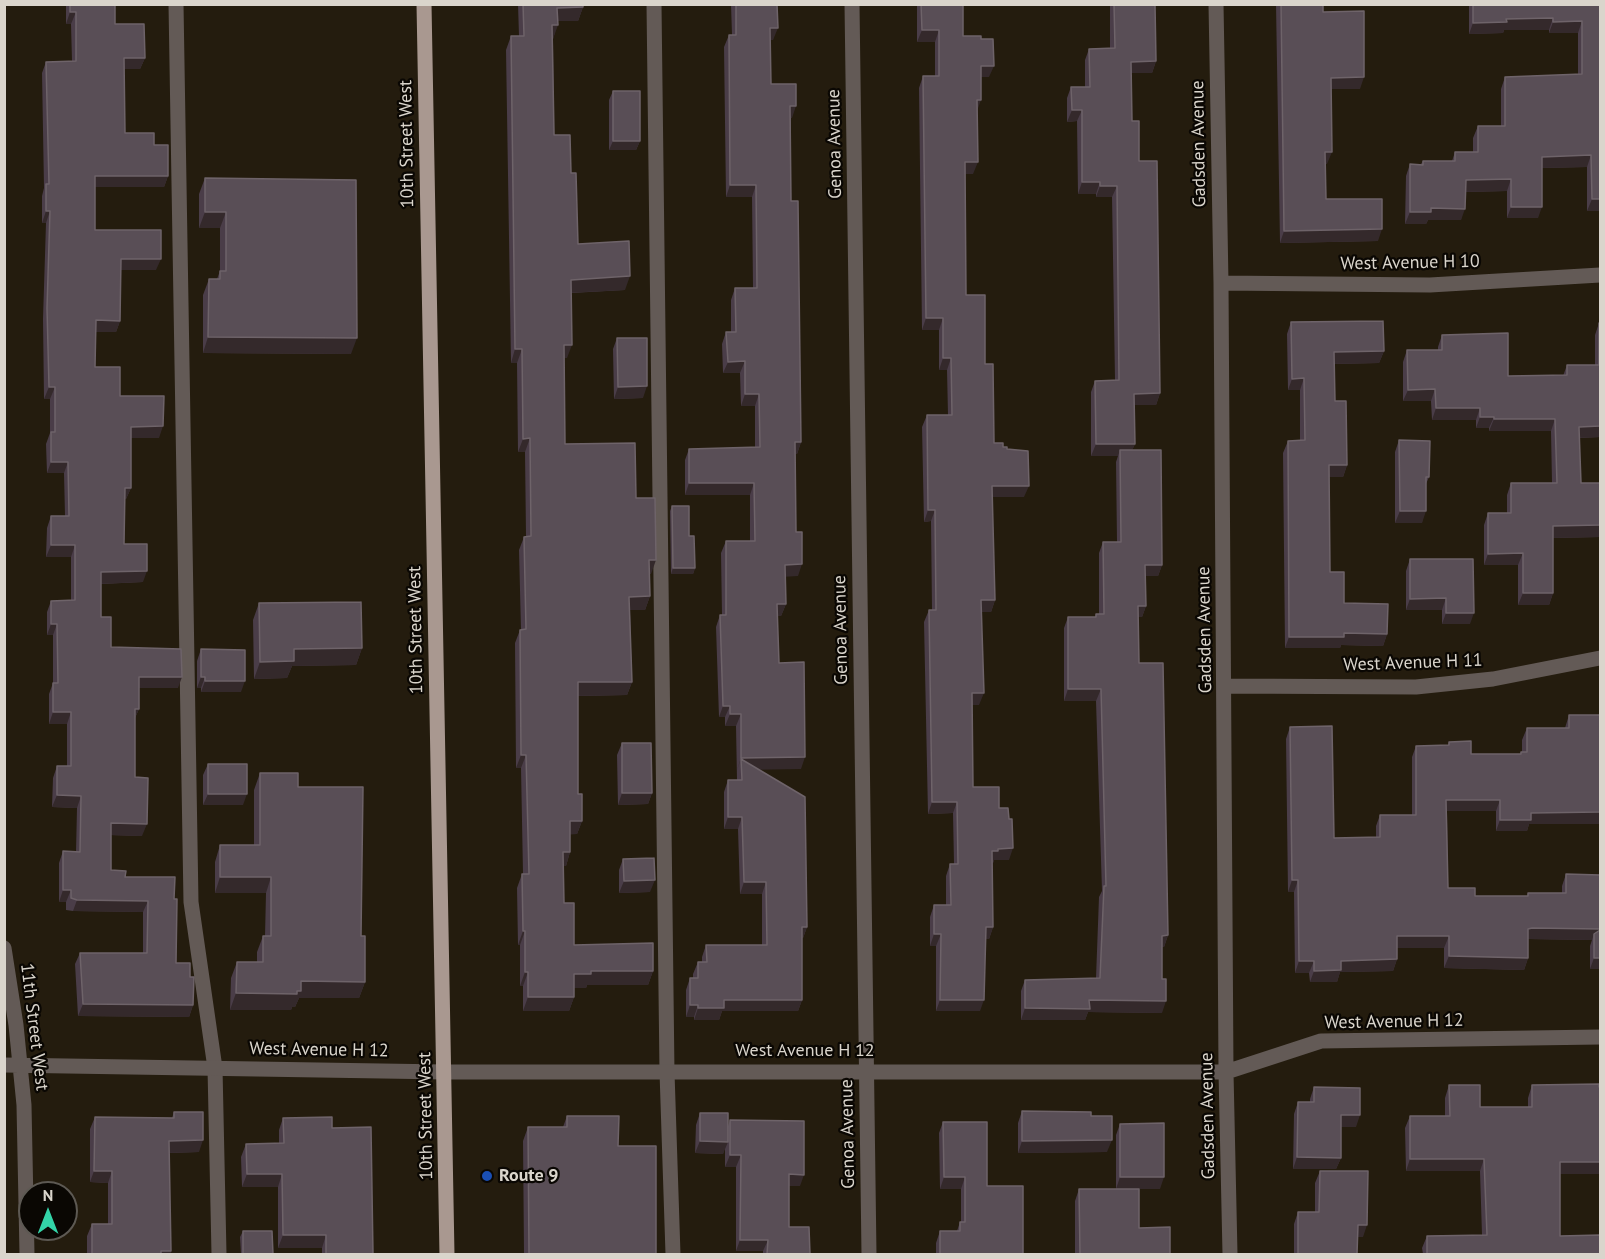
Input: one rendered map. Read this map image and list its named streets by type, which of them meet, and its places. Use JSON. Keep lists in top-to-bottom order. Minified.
{"streets":{"main road":["10th Street West"],"street":["Genoa Avenue","Gadsden Avenue","West Avenue H 10","West Avenue H 11","West Avenue H 12","11th Street West"]},"crossings":[["10th Street West","West Avenue H 12"],["Genoa Avenue","West Avenue H 12"],["Gadsden Avenue","West Avenue H 10"],["Gadsden Avenue","West Avenue H 11"],["Gadsden Avenue","West Avenue H 12"],["West Avenue H 12","11th Street West"]],"places":["Route 9"],"north":"top"}
